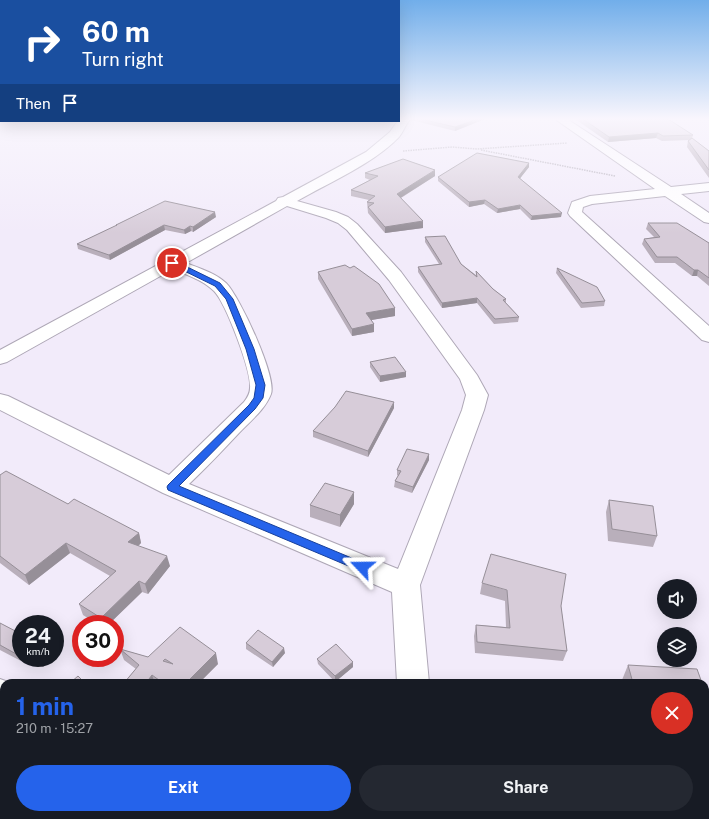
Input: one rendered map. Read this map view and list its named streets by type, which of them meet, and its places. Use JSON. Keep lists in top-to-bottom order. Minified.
{"page":{"turn":["60 m","Turn right"],"then":"Then","speed":"24 km/h","limit":"30","heading":["1 min","210 m · 15:27"],"buttons":["Exit","Share"]}}
